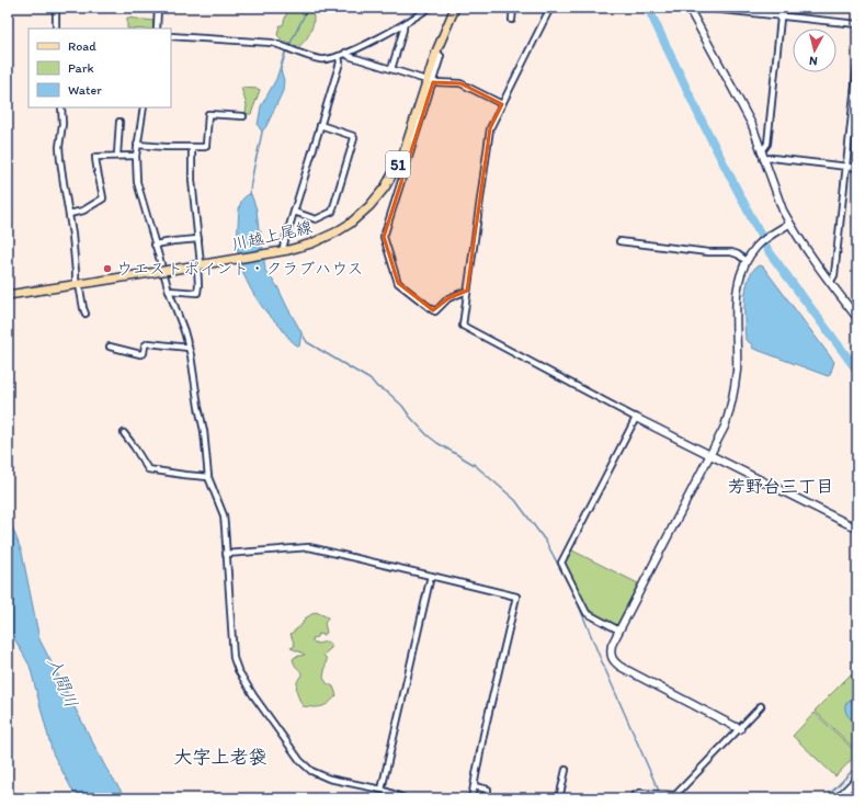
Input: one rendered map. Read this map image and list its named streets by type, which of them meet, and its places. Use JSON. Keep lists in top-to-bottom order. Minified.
{"streets":{"main road":["51","川越上尾線"]},"districts":["芳野台三丁目","大字上老袋"],"water":["入間川"],"places":["ウエストポイント・クラブハウス"],"legend":["Road","Park","Water"],"north":"bottom"}
